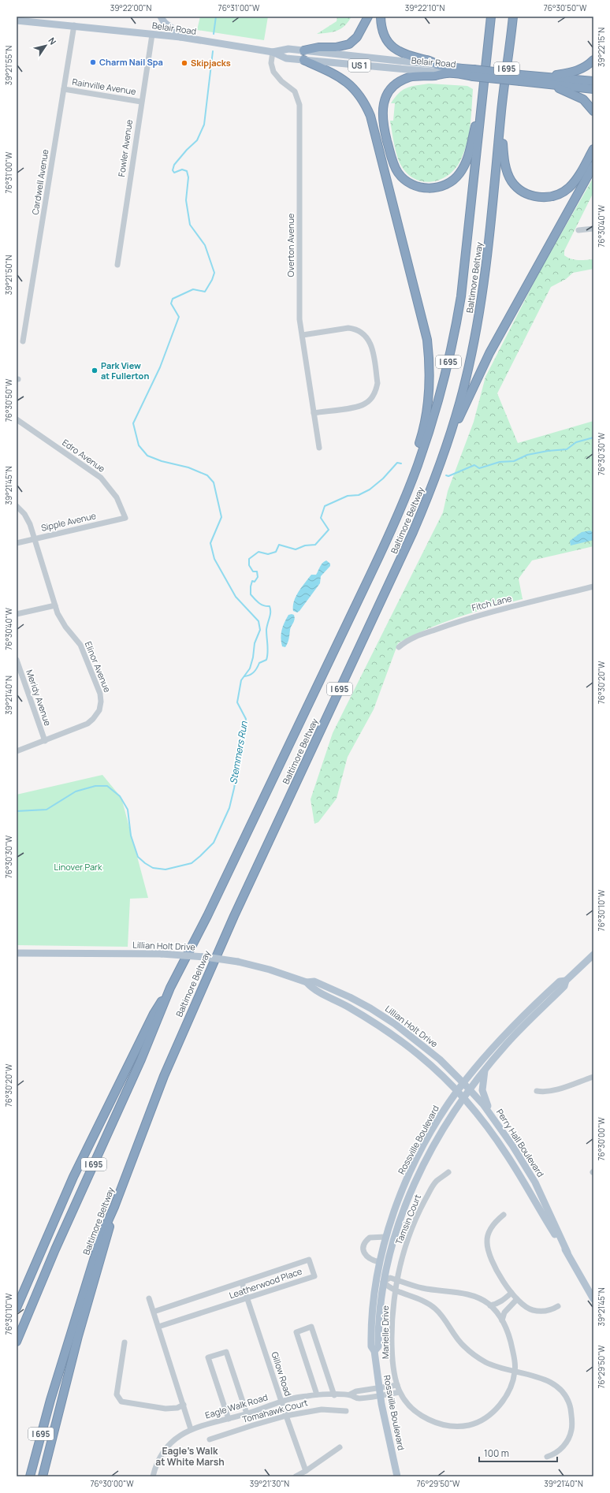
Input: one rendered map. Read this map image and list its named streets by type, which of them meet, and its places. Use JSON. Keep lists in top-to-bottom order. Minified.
{"streets":{"highway":["Belair Road","US 1","I 695","Baltimore Beltway"],"main road":["Lillian Holt Drive","Rossville Boulevard","Perry Hall Boulevard"],"street":["Rainville Avenue","Fowler Avenue","Cardwell Avenue","Overton Avenue","Edro Avenue","Sipple Avenue","Fitch Lane","Elinor Avenue","Meridy Avenue","Tamsin Court","Leatherwood Place","Marielle Drive","Gillow Road","Eagle Walk Road","Tomahawk Court"]},"crossings":[["Belair Road","Fowler Avenue"],["Belair Road","Cardwell Avenue"],["Belair Road","Overton Avenue"],["Rainville Avenue","Fowler Avenue"],["Rainville Avenue","Cardwell Avenue"],["Edro Avenue","Sipple Avenue"],["Sipple Avenue","Elinor Avenue"],["Elinor Avenue","Meridy Avenue"],["Lillian Holt Drive","Rossville Boulevard"],["Lillian Holt Drive","Perry Hall Boulevard"],["Rossville Boulevard","Perry Hall Boulevard"],["Rossville Boulevard","Eagle Walk Road"],["Tamsin Court","Marielle Drive"],["Leatherwood Place","Gillow Road"],["Gillow Road","Eagle Walk Road"],["Gillow Road","Tomahawk Court"]],"districts":["Eagle's Walk at White Marsh"],"water":["Stemmers Run"],"parks":["Linover Park"],"places":["Charm Nail Spa","Skipjacks","Park View at Fullerton"],"scale_bar":"100 m","north":"top right","coordinates":["39°22'00\"N","76°31'00\"W","39°22'10\"N","76°30'50\"W","39°22'15\"N","39°21'55\"N","76°30'40\"W","39°21'50\"N","76°30'30\"W","39°21'45\"N","76°30'20\"W","39°21'40\"N","76°30'10\"W","76°30'00\"W","76°29'50\"W","39°21'30\"N"]}
